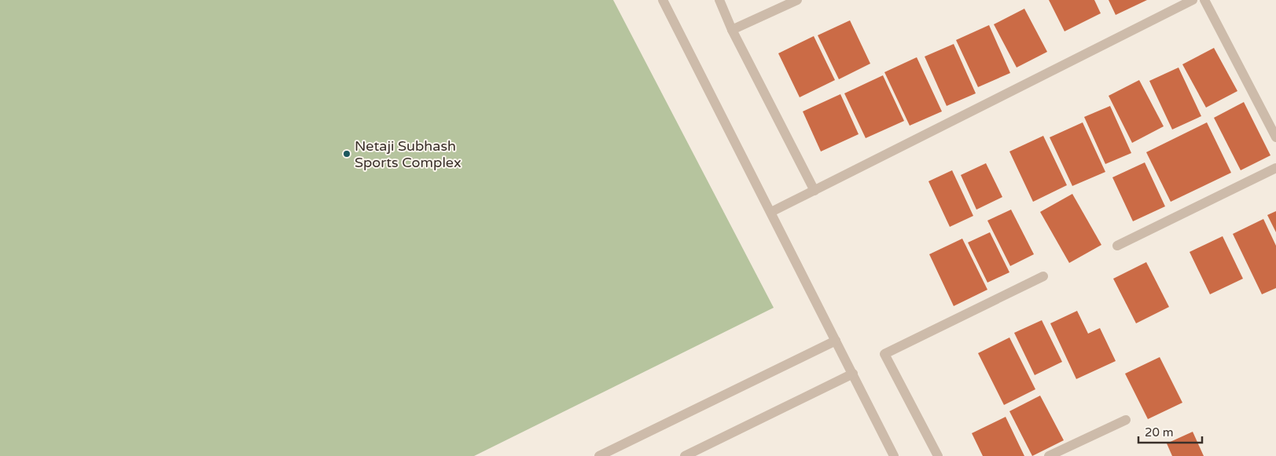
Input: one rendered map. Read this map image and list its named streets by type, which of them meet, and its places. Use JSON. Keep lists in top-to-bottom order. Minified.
{"places":["Netaji Subhash Sports Complex"],"scale_bar":"20 m"}
